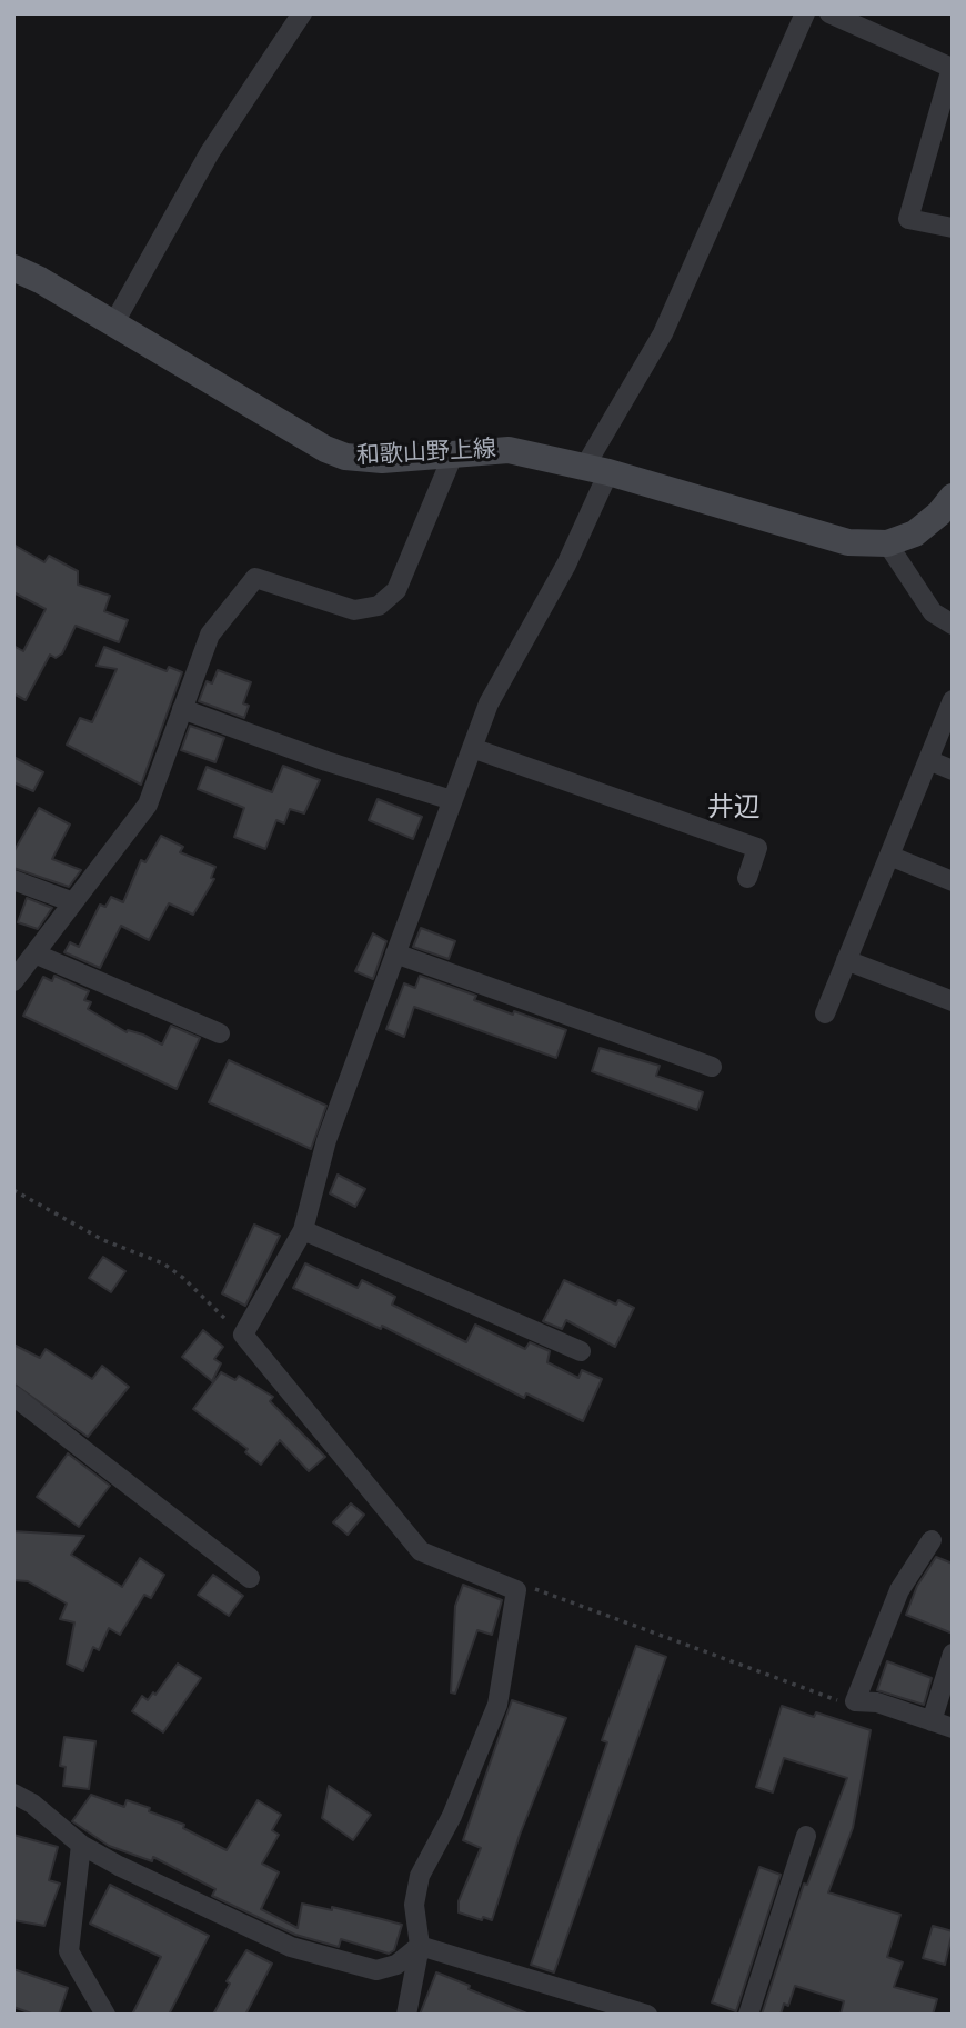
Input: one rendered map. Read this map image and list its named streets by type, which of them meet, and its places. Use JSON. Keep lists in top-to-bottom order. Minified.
{"streets":{"main road":["和歌山野上線"]},"districts":["井辺"]}
